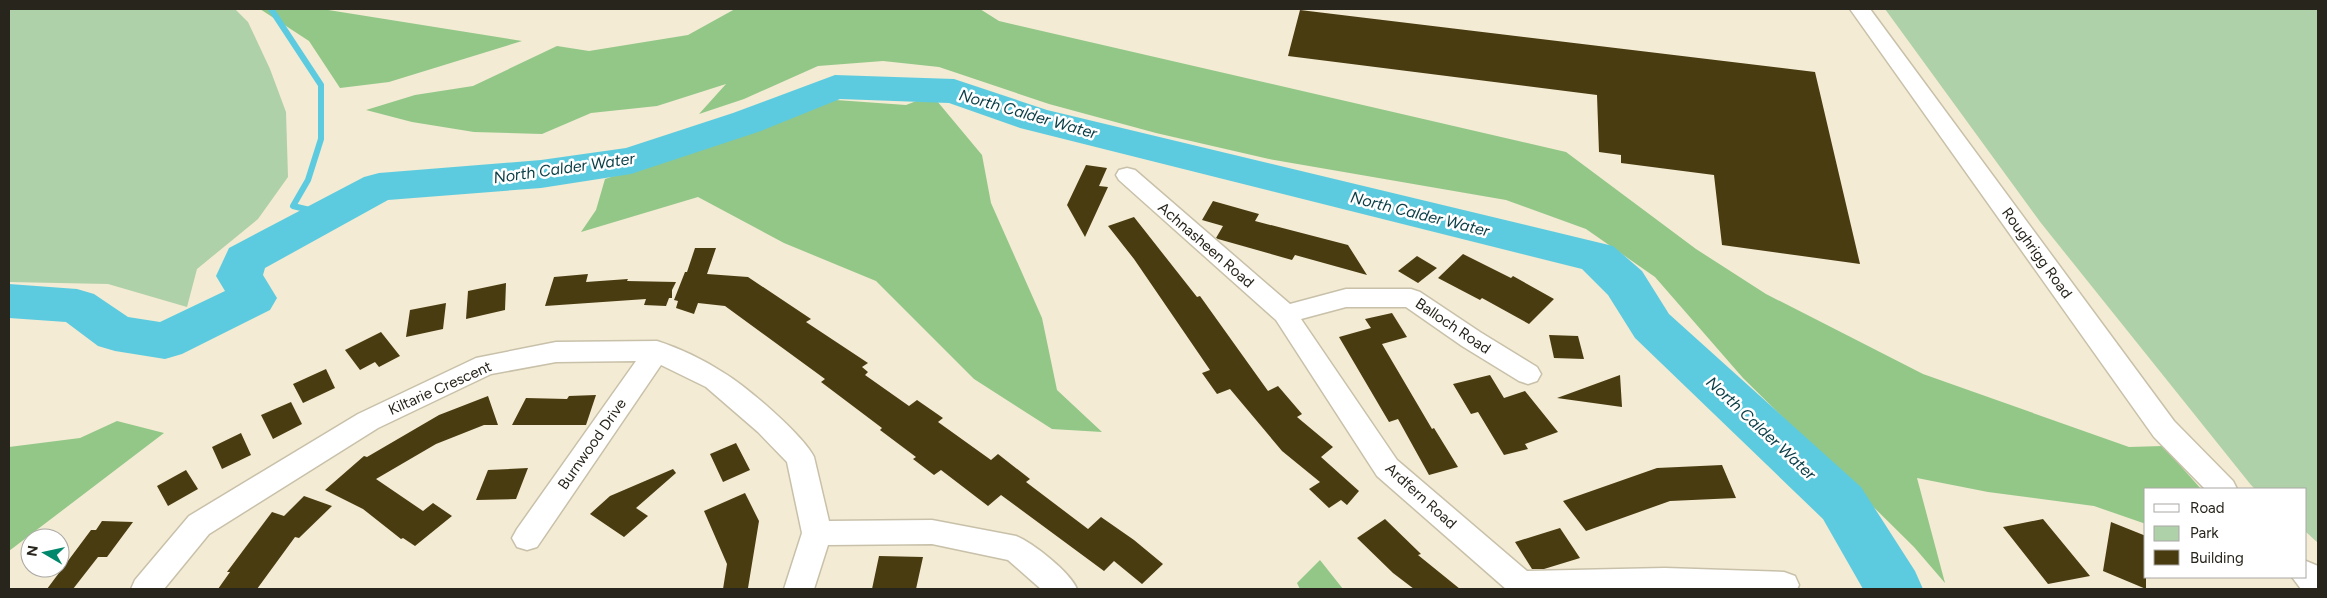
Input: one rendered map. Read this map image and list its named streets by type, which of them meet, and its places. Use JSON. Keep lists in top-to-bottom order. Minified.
{"streets":{"street":["Achnasheen Road","Roughrigg Road","Balloch Road","Kiltarie Crescent","Burnwood Drive","Ardfern Road"]},"crossings":[["Achnasheen Road","Balloch Road"],["Achnasheen Road","Ardfern Road"],["Balloch Road","Ardfern Road"],["Kiltarie Crescent","Burnwood Drive"]],"water":["North Calder Water"],"legend":["Road","Park","Building"],"north":"left"}
